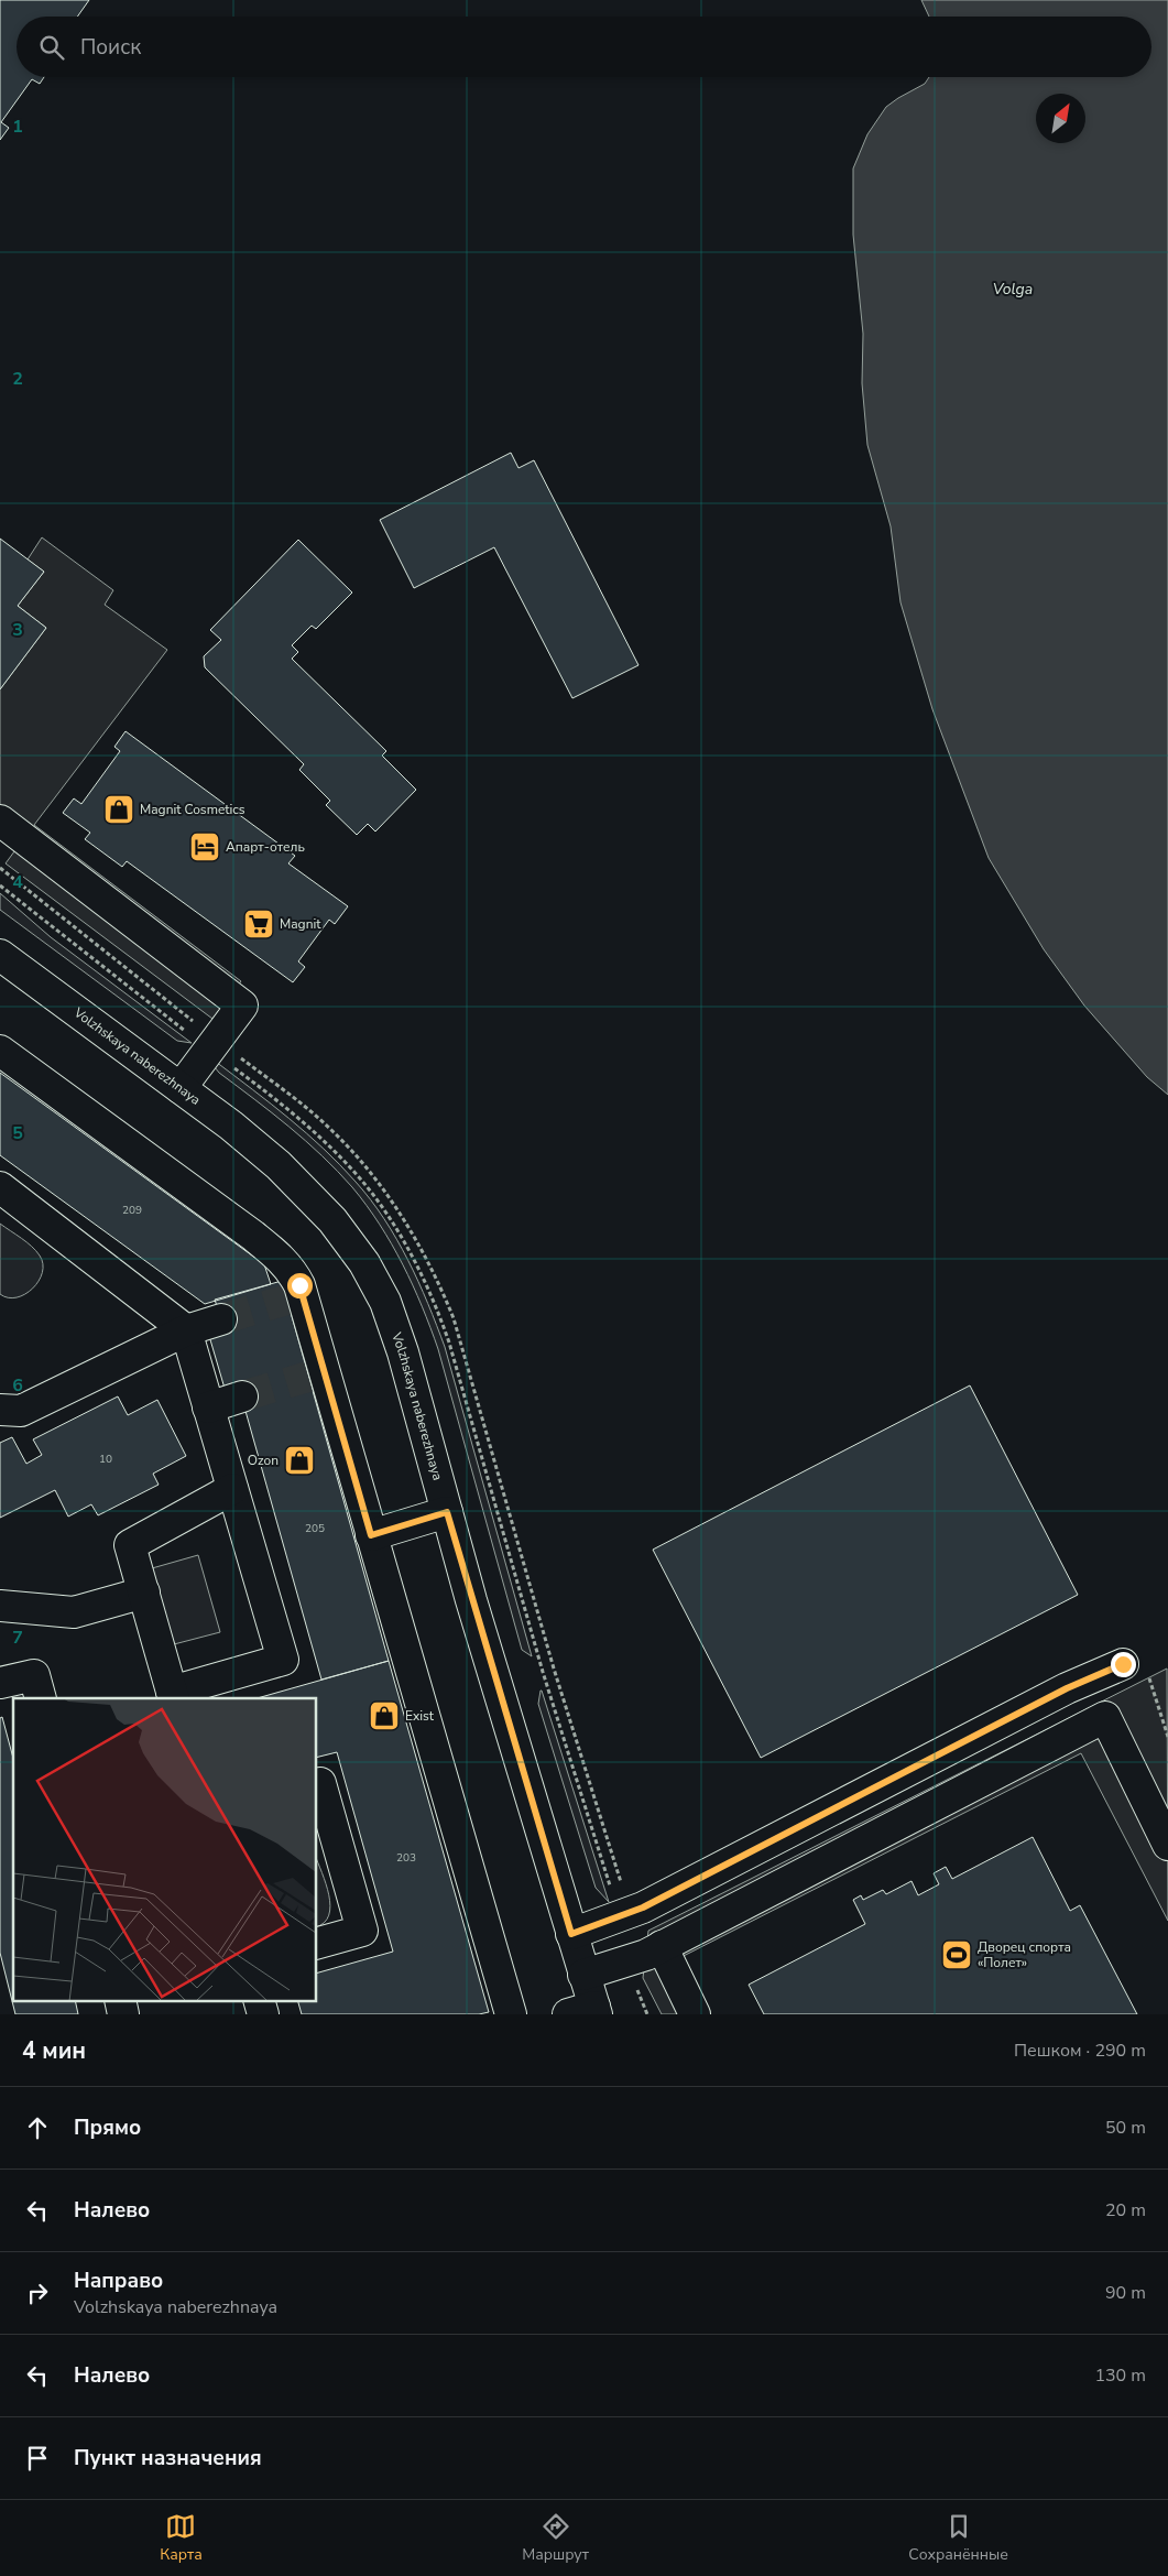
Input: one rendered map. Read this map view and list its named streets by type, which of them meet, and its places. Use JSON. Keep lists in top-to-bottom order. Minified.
{"streets":{"street":["Volzhskaya naberezhnaya"]},"water":["Volga"],"places":{"shop":["Magnit Cosmetics","Ozon","Exist"],"hotel":["Апарт-отель"],"supermarket":["Magnit"],"sports":["Дворец спорта «Полет»"]},"house_numbers":["209","10","205","203"],"north":"top right","page":{"search":"Поиск","heading":["4 мин","Пешком · 290 m"],"list":[["Прямо","50 m"],["Налево","20 m"],["Направо","Volzhskaya naberezhnaya","90 m"],["Налево","130 m"],"Пункт назначения"],"nav":["Карта","Маршрут","Сохранённые"]},"grid":{"rows":["1","2","3","4","5","6","7"]}}
